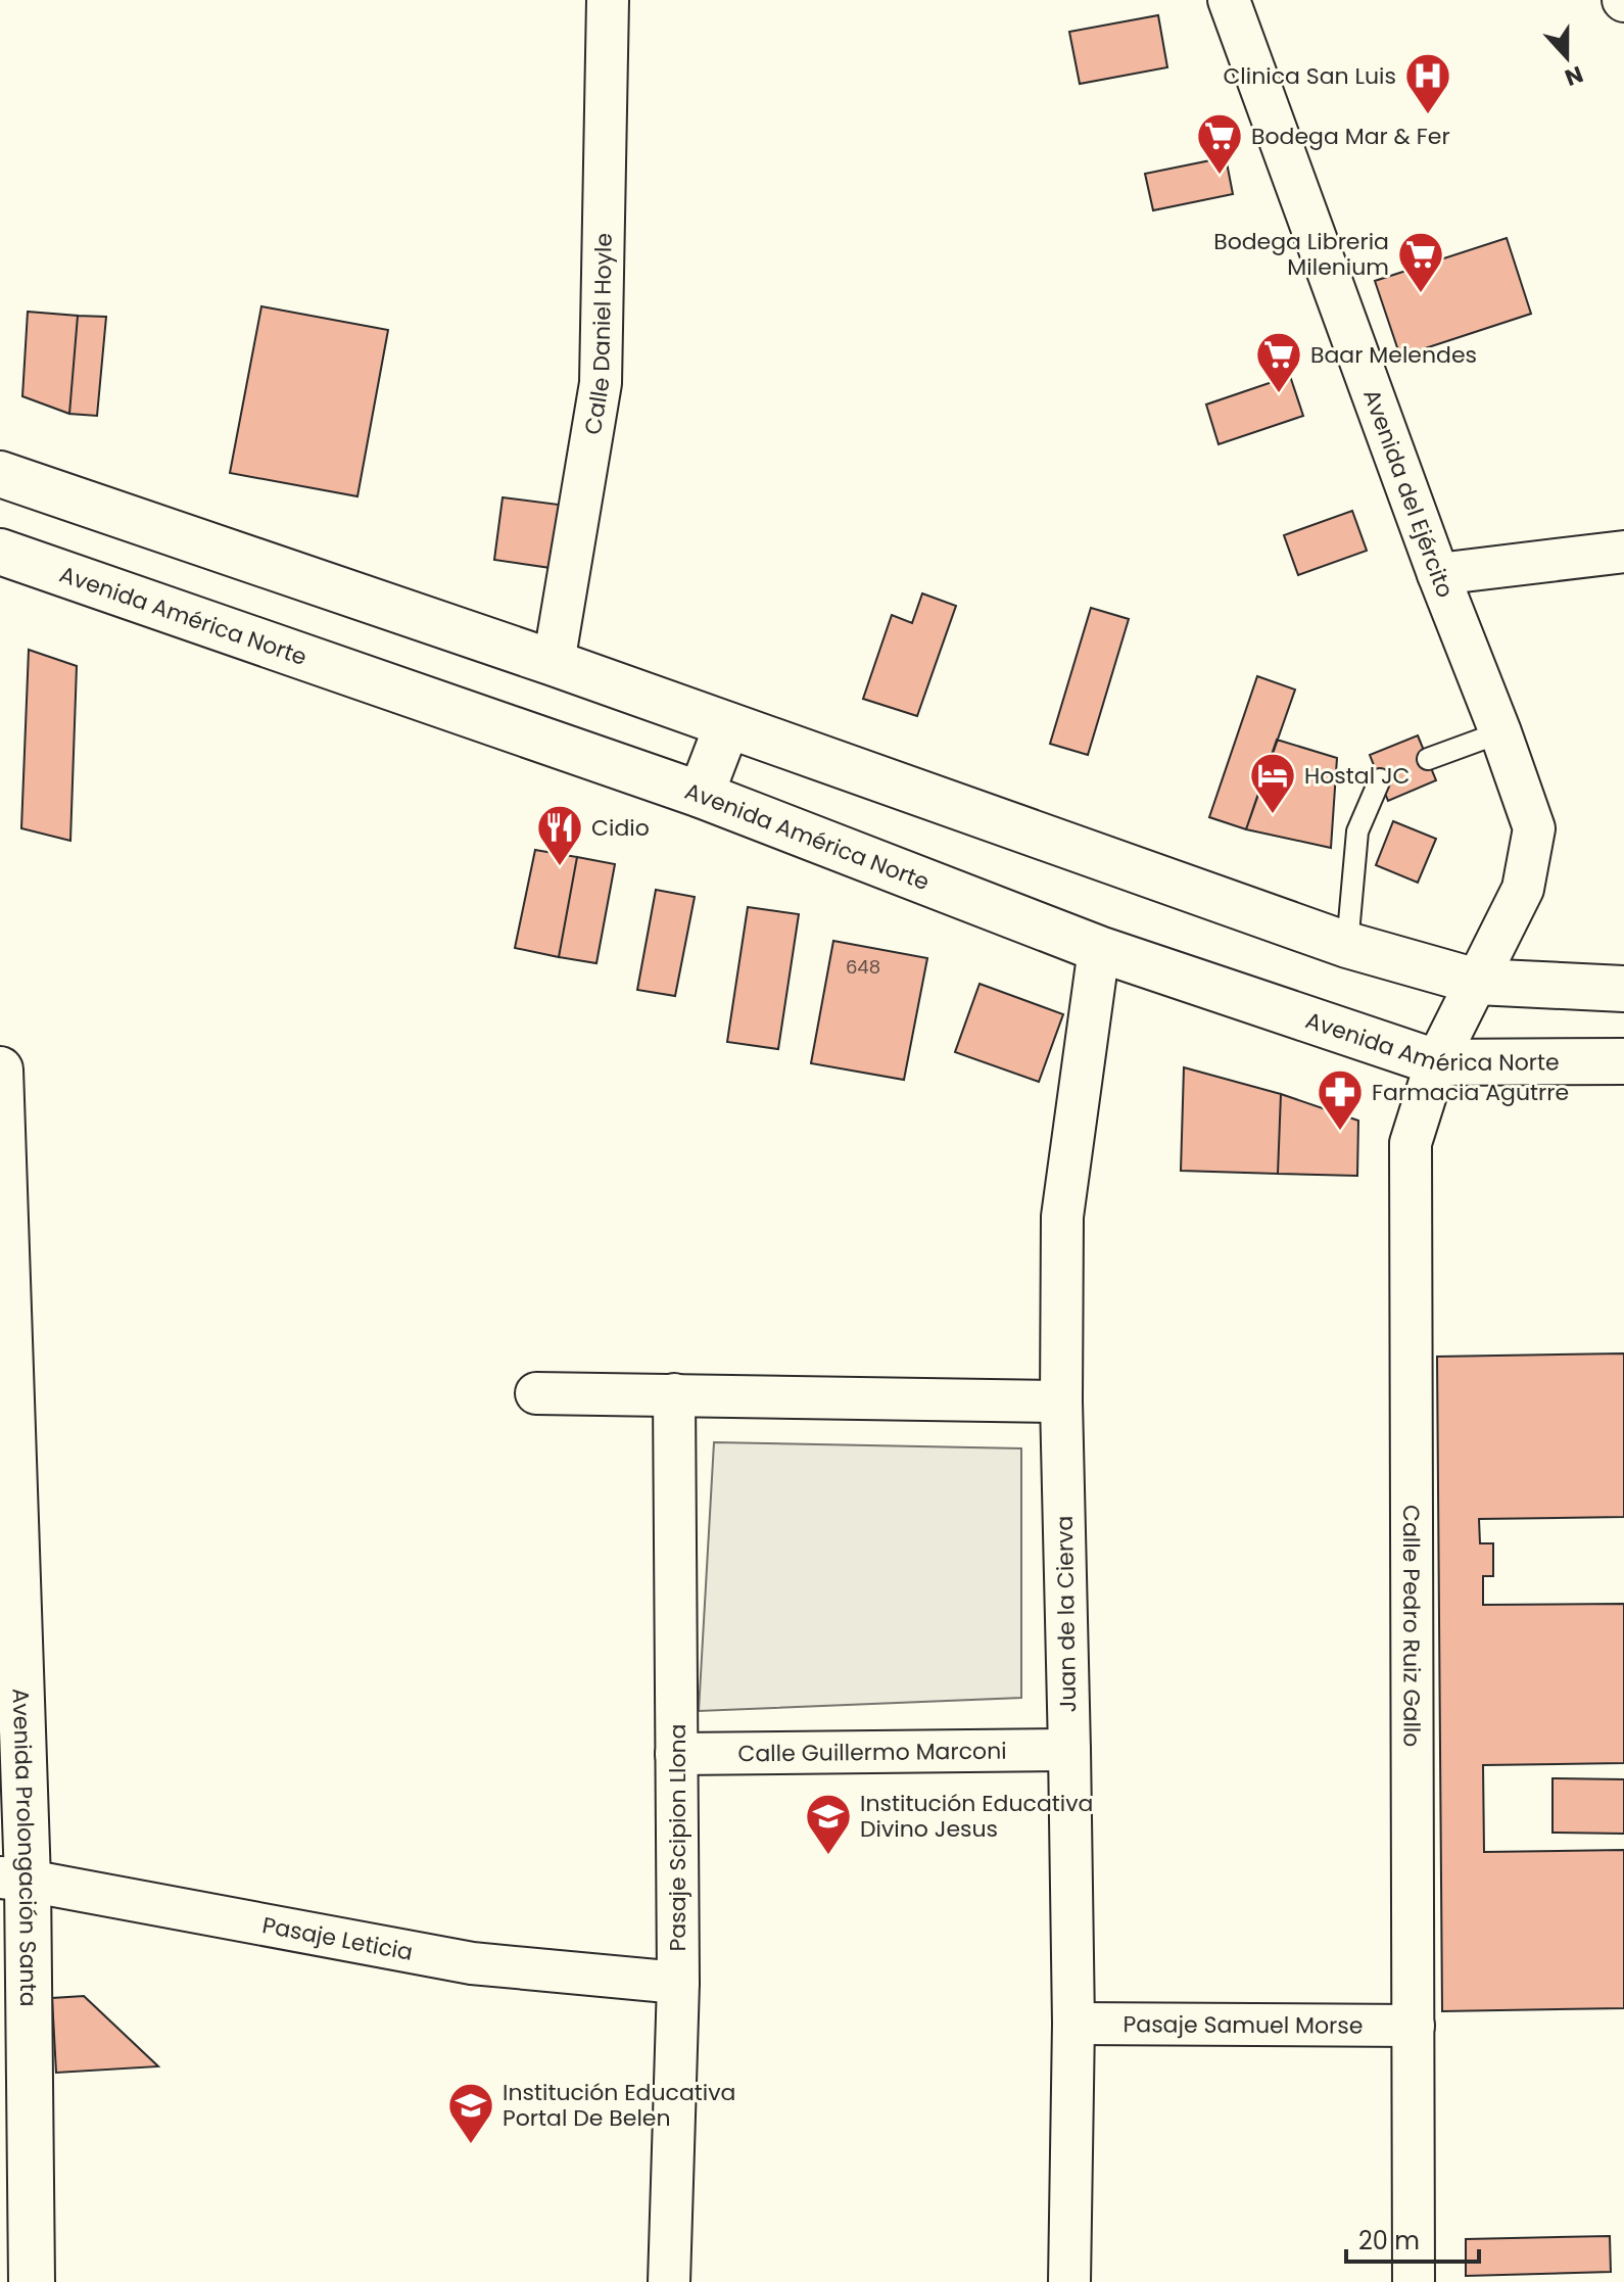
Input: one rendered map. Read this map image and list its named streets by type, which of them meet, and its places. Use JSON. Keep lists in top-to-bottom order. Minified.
{"streets":{"main road":["Avenida América Norte","Avenida Prolongación Santa"],"street":["Calle Daniel Hoyle","Avenida del Ejército","Juan de la Cierva","Calle Pedro Ruiz Gallo","Calle Guillermo Marconi","Pasaje Scipion Llona","Pasaje Leticia","Pasaje Samuel Morse"]},"crossings":[["Avenida del Ejército","Calle Pedro Ruiz Gallo"],["Avenida América Norte","Juan de la Cierva"],["Avenida América Norte","Calle Pedro Ruiz Gallo"],["Juan de la Cierva","Calle Guillermo Marconi"],["Juan de la Cierva","Pasaje Samuel Morse"],["Calle Pedro Ruiz Gallo","Pasaje Samuel Morse"],["Calle Guillermo Marconi","Pasaje Scipion Llona"],["Pasaje Scipion Llona","Pasaje Leticia"],["Avenida Prolongación Santa","Pasaje Leticia"]],"places":{"hospital":["Clinica San Luis"],"supermarket":["Bodega Mar & Fer","Bodega Libreria Milenium","Baar Melendes"],"hotel":["Hostal JC"],"restaurant":["Cidio"],"pharmacy":["Farmacia Agutrre"],"school or university":["Institución Educativa Divino Jesus","Institución Educativa Portal De Belen"]},"house_numbers":["648"],"scale_bar":"20 m","north":"bottom"}
